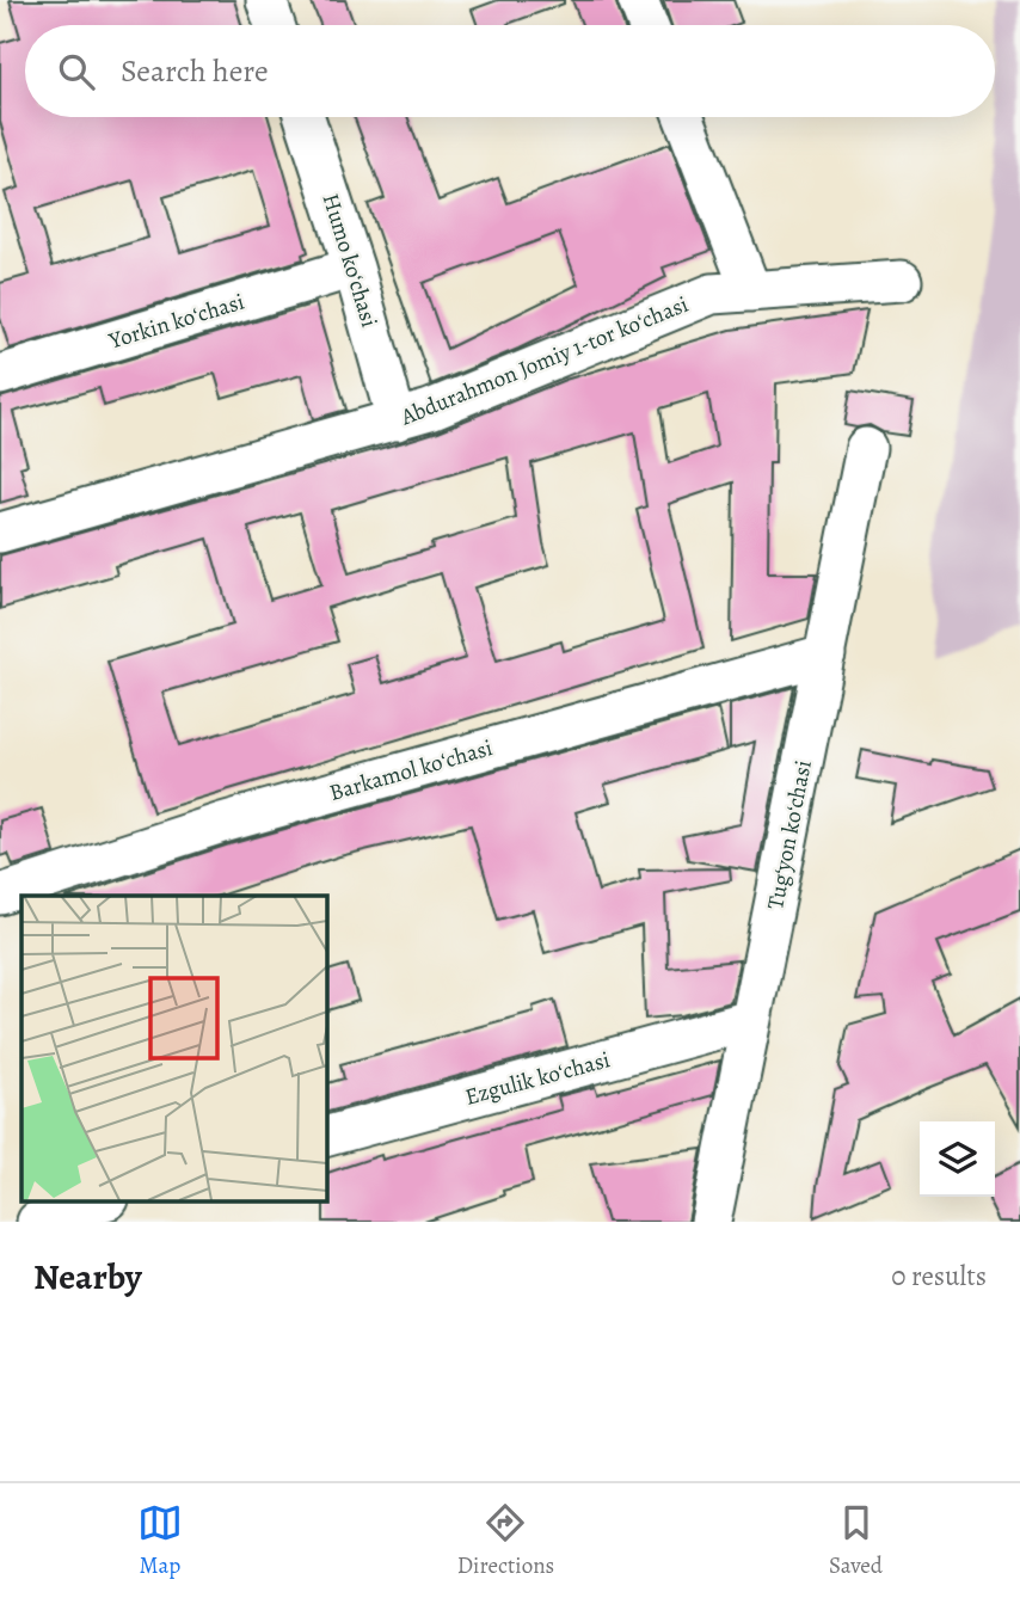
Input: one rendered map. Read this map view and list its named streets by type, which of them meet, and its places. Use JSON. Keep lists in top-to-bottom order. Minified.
{"streets":{"street":["Humo koʻchasi","Yorkin koʻchasi","Abdurahmon Jomiy 1-tor koʻchasi","Barkamol koʻchasi","Tugʻyon koʻchasi","Ezgulik koʻchasi"]},"crossings":[["Humo koʻchasi","Yorkin koʻchasi"],["Humo koʻchasi","Abdurahmon Jomiy 1-tor koʻchasi"],["Barkamol koʻchasi","Tugʻyon koʻchasi"],["Tugʻyon koʻchasi","Ezgulik koʻchasi"]],"page":{"search":"Search here","heading":["Nearby","0 results"],"nav":["Map","Directions","Saved"]}}
